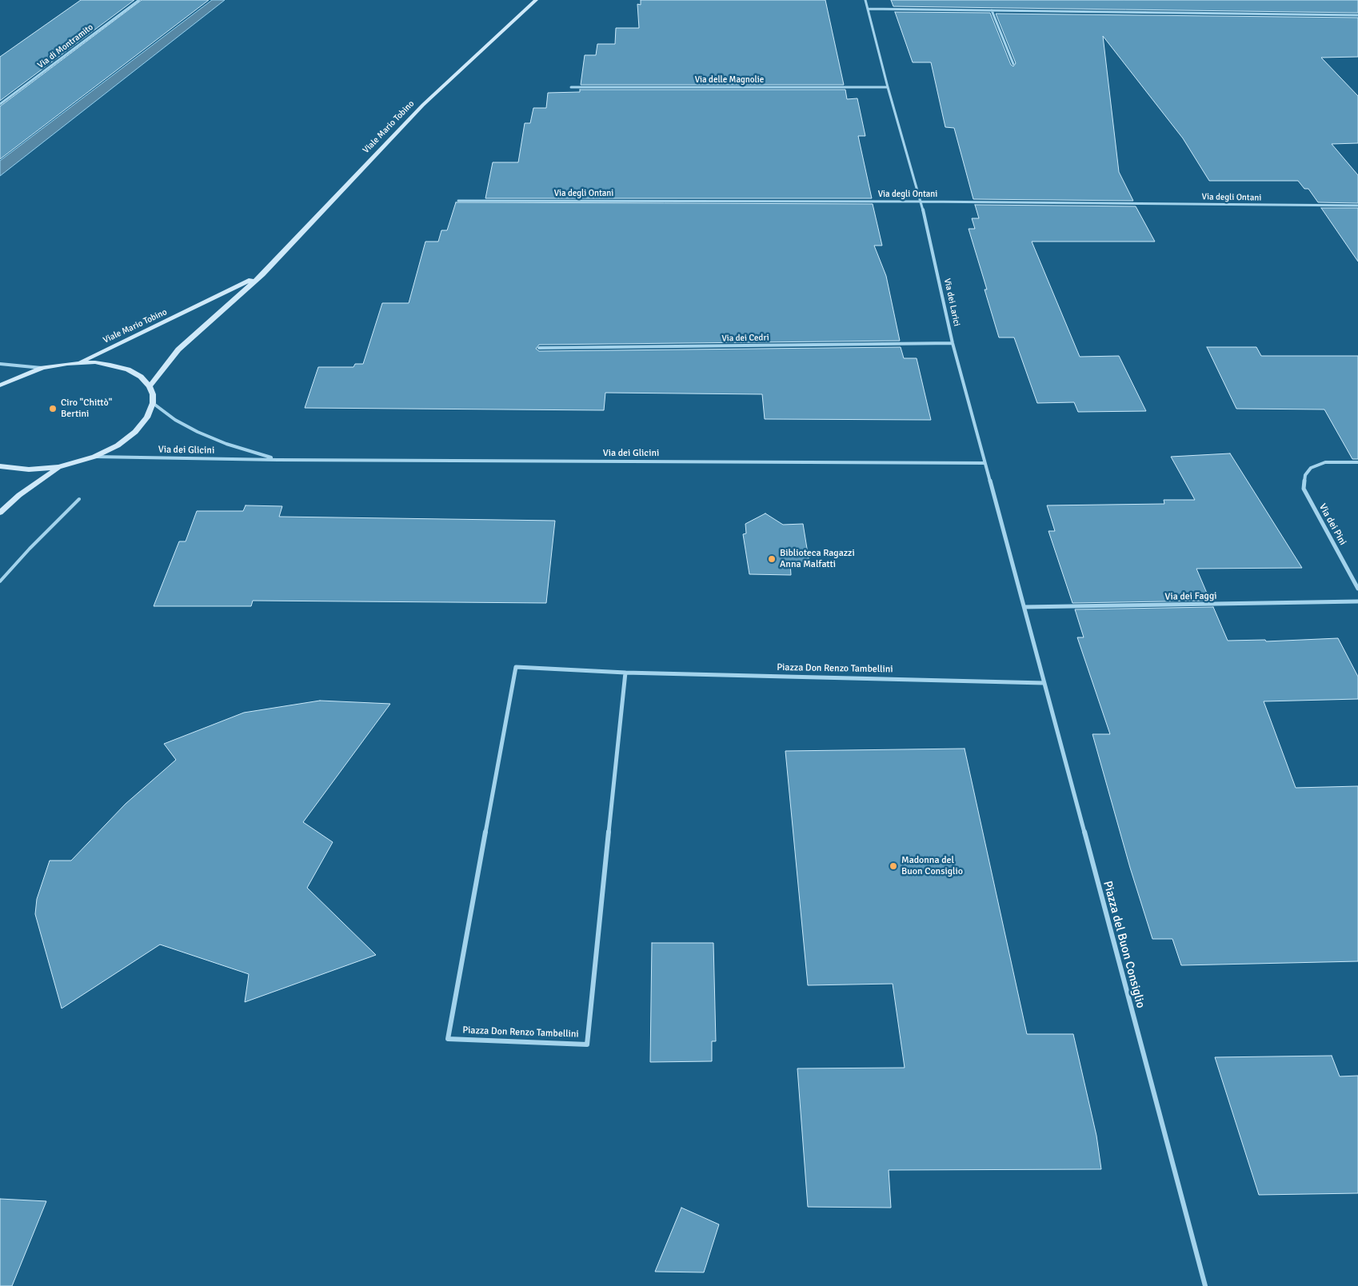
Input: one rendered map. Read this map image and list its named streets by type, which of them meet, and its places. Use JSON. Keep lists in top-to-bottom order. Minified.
{"streets":{"main road":["Viale Mario Tobino"],"street":["Via di Montramito","Via delle Magnolie","Via degli Ontani","Via dei Larici","Via dei Cedri","Via dei Glicini","Via dei Pini","Via dei Faggi","Piazza Don Renzo Tambellini","Piazza del Buon Consiglio"]},"crossings":[["Via delle Magnolie","Via dei Larici"],["Via degli Ontani","Via dei Larici"],["Via dei Larici","Via dei Cedri"],["Via dei Larici","Via dei Glicini"],["Via dei Larici","Via dei Faggi"],["Via dei Larici","Piazza del Buon Consiglio"],["Via dei Faggi","Piazza del Buon Consiglio"],["Piazza Don Renzo Tambellini","Piazza del Buon Consiglio"]],"places":["Ciro \"Chittò\" Bertini","Biblioteca Ragazzi Anna Malfatti","Madonna del Buon Consiglio"]}
